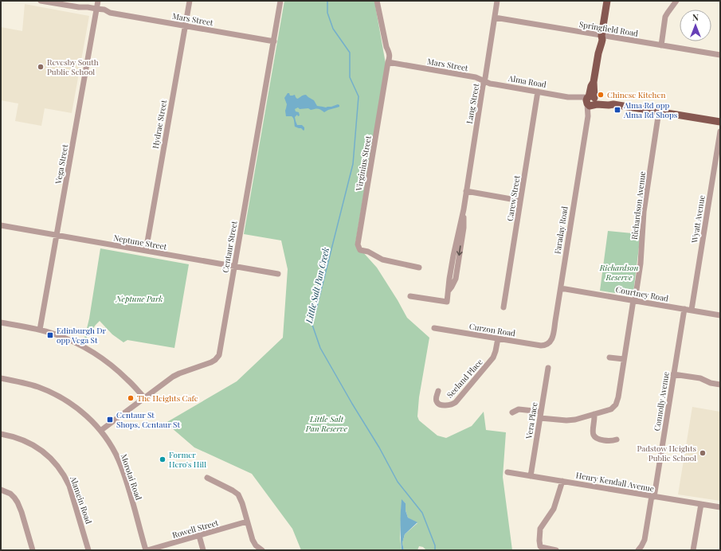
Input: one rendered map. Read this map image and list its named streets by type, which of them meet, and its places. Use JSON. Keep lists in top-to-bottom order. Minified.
{"streets":{"main road":["Alma Road","Faraday Road"],"street":["Mars Street","Springfield Road","Lang Street","Hydrae Street","Virginius Street","Vega Street","Carew Street","Richardson Avenue","Wyatt Avenue","Neptune Street","Centaur Street","Courtney Road","Curzon Road","Seeland Place","Connolly Avenue","Vera Place","Morotai Road","Henry Kendall Avenue","Alamein Road","Rowell Street"]},"crossings":[["Mars Street","Alma Road"],["Mars Street","Lang Street"],["Mars Street","Hydrae Street"],["Mars Street","Virginius Street"],["Mars Street","Vega Street"],["Mars Street","Centaur Street"],["Springfield Road","Lang Street"],["Springfield Road","Faraday Road"],["Alma Road","Lang Street"],["Alma Road","Carew Street"],["Alma Road","Richardson Avenue"],["Alma Road","Faraday Road"],["Hydrae Street","Neptune Street"],["Vega Street","Neptune Street"],["Richardson Avenue","Courtney Road"],["Richardson Avenue","Vera Place"],["Wyatt Avenue","Courtney Road"],["Faraday Road","Courtney Road"],["Faraday Road","Curzon Road"],["Neptune Street","Centaur Street"],["Centaur Street","Morotai Road"],["Courtney Road","Connolly Avenue"],["Curzon Road","Seeland Place"],["Connolly Avenue","Henry Kendall Avenue"],["Vera Place","Henry Kendall Avenue"],["Morotai Road","Rowell Street"]],"water":["Little Salt Pan Creek"],"parks":["Richardson Reserve","Neptune Park","Little Salt Pan Reserve"],"places":{"other":["Revesby South Public School","Chinese Kitchen","The Heights Cafe","Padstow Heights Public School","Former Hero's Hill"],"transit":["Alma Rd opp Alma Rd Shops","Edinburgh Dr opp Vega St","Centaur St Shops, Centaur St"]},"north":"top"}
